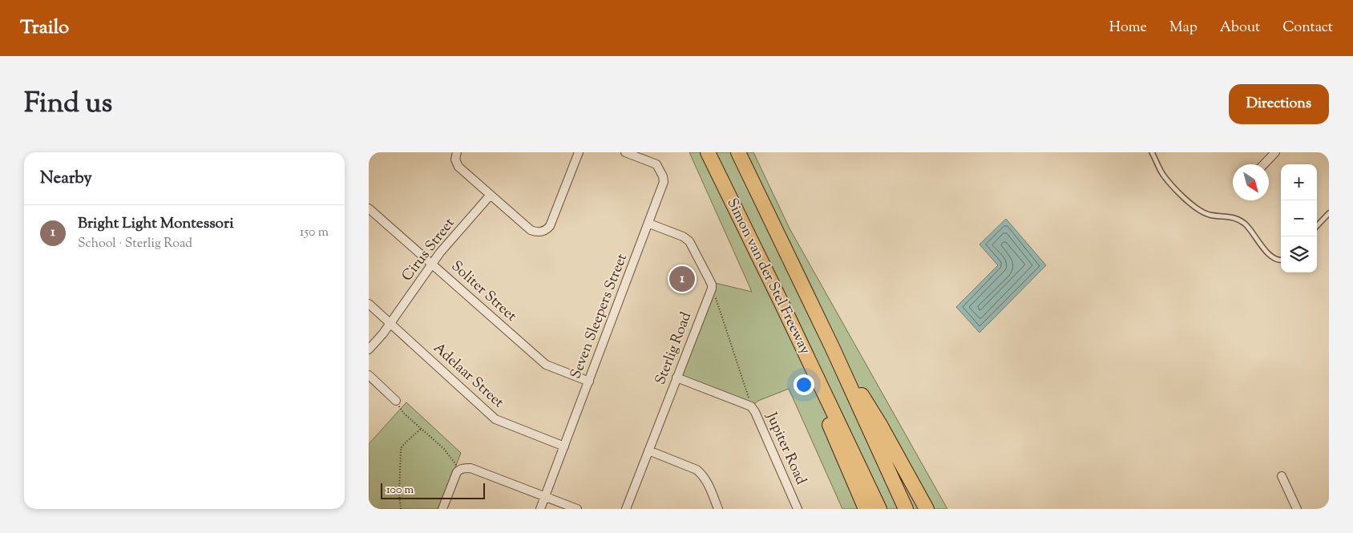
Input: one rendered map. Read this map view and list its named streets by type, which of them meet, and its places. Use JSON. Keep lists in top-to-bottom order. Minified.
{"streets":{"highway":["Simon van der Stel Freeway"],"street":["Cirus Street","Soliter Street","Seven Sleepers Street","Sterlig Road","Adelaar Street","Jupiter Road"]},"crossings":[["Cirus Street","Soliter Street"],["Cirus Street","Adelaar Street"],["Soliter Street","Seven Sleepers Street"],["Seven Sleepers Street","Adelaar Street"],["Sterlig Road","Jupiter Road"]],"scale_bar":"100 m","north":"bottom right","page":{"header":"Trailo","nav":["Home","Map","About","Contact"],"title":"Find us","buttons":"Directions","heading":"Nearby","map_buttons":["+","−"],"list":[{"mark":"1","name":"Bright Light Montessori","note":"School · Sterlig Road","value":"150 m"}],"pins":"1","scale":"100 m"}}
